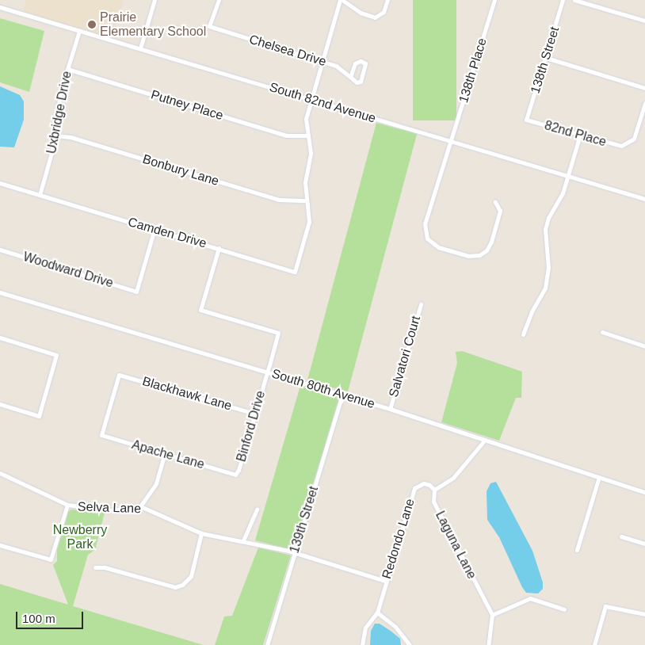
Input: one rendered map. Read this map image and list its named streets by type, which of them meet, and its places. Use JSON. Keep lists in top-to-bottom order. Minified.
{"streets":{"street":["Chelsea Drive","138th Street","138th Place","South 82nd Avenue","Putney Place","Uxbridge Drive","82nd Place","Bonbury Lane","Camden Drive","Woodward Drive","Salvatori Court","South 80th Avenue","Blackhawk Lane","Binford Drive","Apache Lane","Selva Lane","139th Street","Redondo Lane","Laguna Lane"]},"crossings":[["138th Street","82nd Place"],["138th Place","South 82nd Avenue"],["South 82nd Avenue","Uxbridge Drive"],["Putney Place","Uxbridge Drive"],["Uxbridge Drive","Bonbury Lane"],["Uxbridge Drive","Camden Drive"],["Bonbury Lane","Camden Drive"],["Camden Drive","Woodward Drive"],["Camden Drive","Binford Drive"],["Salvatori Court","South 80th Avenue"],["South 80th Avenue","Binford Drive"],["South 80th Avenue","139th Street"],["Blackhawk Lane","Binford Drive"],["Blackhawk Lane","Apache Lane"],["Binford Drive","Apache Lane"],["Selva Lane","139th Street"],["Selva Lane","Redondo Lane"],["Redondo Lane","Laguna Lane"]],"parks":["Newberry Park"],"places":["Prairie Elementary School"],"scale_bar":"100 m"}
